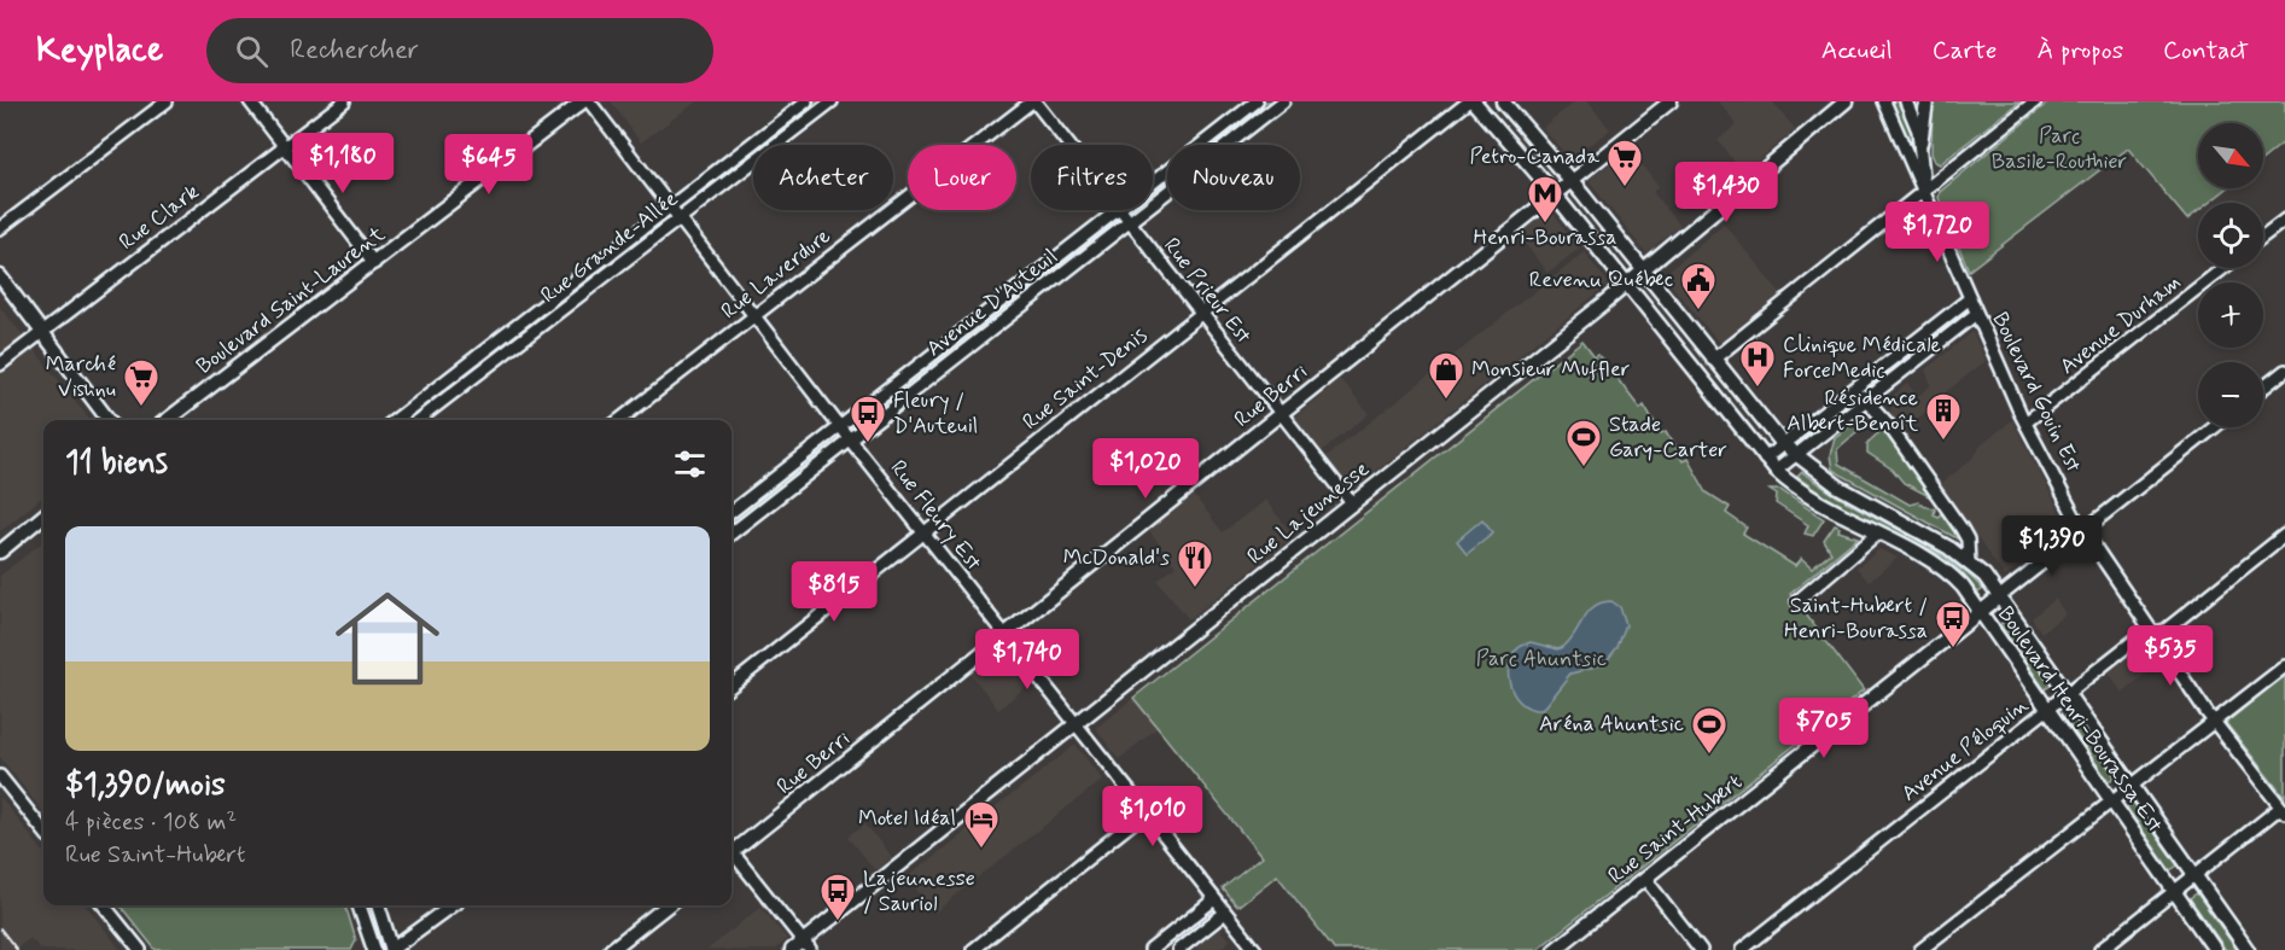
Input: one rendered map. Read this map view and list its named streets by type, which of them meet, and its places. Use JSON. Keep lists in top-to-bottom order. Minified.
{"streets":{"main road":["Boulevard Saint-Laurent","Rue Berri","Rue Lajeunesse","Boulevard Henri-Bourassa Est","Rue Saint-Hubert"],"street":["Rue Clark","Rue Grande-Allée","Rue Laverdure","Rue Prieur Est","Avenue D'Auteuil","Avenue Durham","Rue Saint-Denis","Boulevard Gouin Est","Rue Fleury Est","Avenue Péloquin"]},"crossings":[["Rue Grande-Allée","Rue Fleury Est"],["Rue Laverdure","Rue Prieur Est"],["Rue Laverdure","Rue Fleury Est"],["Rue Prieur Est","Avenue D'Auteuil"],["Rue Prieur Est","Rue Saint-Denis"],["Rue Prieur Est","Rue Berri"],["Rue Prieur Est","Rue Lajeunesse"],["Avenue D'Auteuil","Rue Fleury Est"],["Avenue Durham","Boulevard Gouin Est"],["Rue Saint-Denis","Rue Fleury Est"],["Rue Saint-Denis","Boulevard Henri-Bourassa Est"],["Boulevard Gouin Est","Avenue Péloquin"],["Boulevard Gouin Est","Rue Saint-Hubert"],["Rue Berri","Rue Fleury Est"],["Rue Berri","Boulevard Henri-Bourassa Est"],["Rue Lajeunesse","Rue Fleury Est"],["Rue Lajeunesse","Boulevard Henri-Bourassa Est"],["Boulevard Henri-Bourassa Est","Avenue Péloquin"],["Boulevard Henri-Bourassa Est","Rue Saint-Hubert"]],"parks":["Parc Basile-Routhier","Parc Ahuntsic"],"places":{"supermarket":["Petro-Canada","Marché Vishnu"],"metro station":["Henri-Bourassa"],"public building":["Revenu Québec"],"hospital":["Clinique Médicale ForceMedic"],"shop":["Monsieur Muffler"],"building":["Résidence Albert-Benoît"],"bus stop":["Fleury / D'Auteuil","Saint-Hubert / Henri-Bourassa","Lajeunesse / Sauriol"],"sports":["Stade Gary-Carter","Aréna Ahuntsic"],"restaurant":["McDonald's"],"hotel":["Motel Idéal"]},"north":"bottom right","page":{"header":"Keyplace","search":"Rechercher","nav":["Accueil","Carte","À propos","Contact"],"map_buttons":["+","−"],"price":["$1,180","$645","$1,430","$1,720","$1,020","$1,390","$815","$535","$1,740","$705","$1,010"],"chip":["Acheter","Louer","Filtres","Nouveau"],"heading":"11 biens","list":[{"name":"$1,390/mois","note":"4 pièces · 108 m² · Rue Saint-Hubert"}]}}
